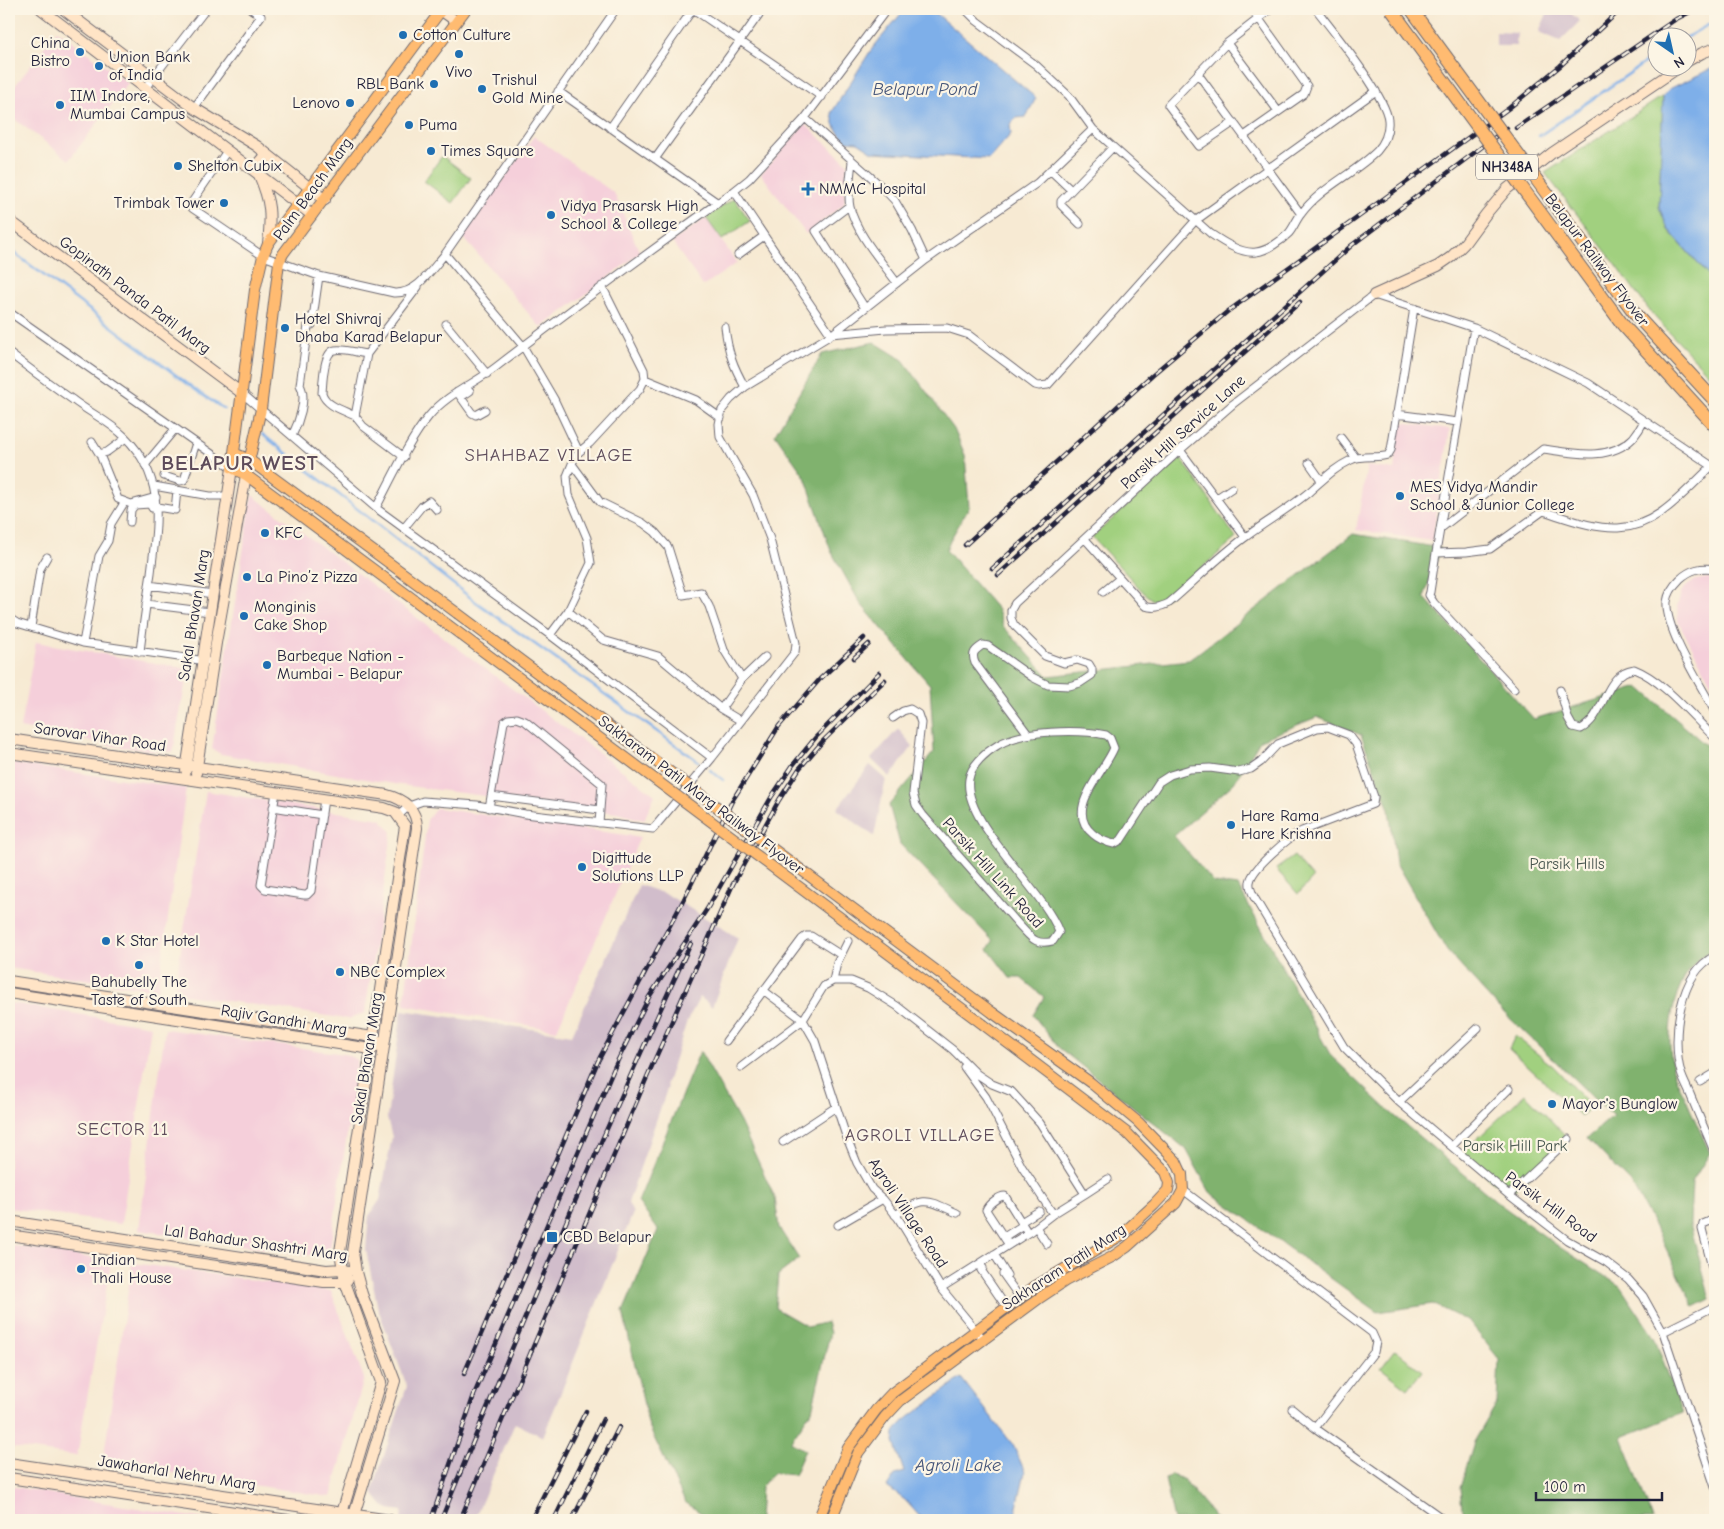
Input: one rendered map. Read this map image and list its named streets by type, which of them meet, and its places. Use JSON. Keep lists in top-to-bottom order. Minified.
{"streets":{"highway":["NH348A","Belapur Railway Flyover"],"main road":["Palm Beach Marg","Sakharam Patil Marg Railway Flyover","Sakharam Patil Marg"],"street":["Gopinath Panda Patil Marg","Parsik Hill Service Lane","Sakal Bhavan Marg","Sarovar Vihar Road","Parsik Hill Link Road","Rajiv Gandhi Marg","Parsik Hill Road","Agroli Village Road","Lal Bahadur Shashtri Marg","Jawaharlal Nehru Marg"]},"crossings":[["Palm Beach Marg","Gopinath Panda Patil Marg"],["Palm Beach Marg","Sakal Bhavan Marg"],["Palm Beach Marg","Sakharam Patil Marg Railway Flyover"],["Parsik Hill Service Lane","Parsik Hill Link Road"],["Sakal Bhavan Marg","Sarovar Vihar Road"],["Sakal Bhavan Marg","Sakharam Patil Marg Railway Flyover"],["Sakal Bhavan Marg","Rajiv Gandhi Marg"],["Sakal Bhavan Marg","Lal Bahadur Shashtri Marg"],["Sakal Bhavan Marg","Jawaharlal Nehru Marg"],["Sakharam Patil Marg Railway Flyover","Sakharam Patil Marg"],["Parsik Hill Link Road","Parsik Hill Road"],["Agroli Village Road","Sakharam Patil Marg"]],"districts":["SHAHBAZ VILLAGE","BELAPUR WEST","SECTOR 11","AGROLI VILLAGE"],"water":["Belapur Pond","Agroli Lake"],"parks":["Parsik Hills","Parsik Hill Park"],"places":{"other":["Cotton Culture","China Bistro","Vivo","Union Bank of India","RBL Bank","Trishul Gold Mine","Lenovo","IIM Indore, Mumbai Campus","Puma","Times Square","Shelton Cubix","Trimbak Tower","Vidya Prasarsk High School & College","Hotel Shivraj Dhaba Karad Belapur","MES Vidya Mandir School & Junior College","KFC","La Pino’z Pizza","Monginis Cake Shop","Barbeque Nation - Mumbai - Belapur","Hare Rama Hare Krishna","Digittude Solutions LLP","K Star Hotel","Bahubelly The Taste of South","NBC Complex","Mayor's Bunglow","Indian Thali House"],"health":["NMMC Hospital"],"transit":["CBD Belapur"]},"scale_bar":"100 m","north":"bottom right"}
